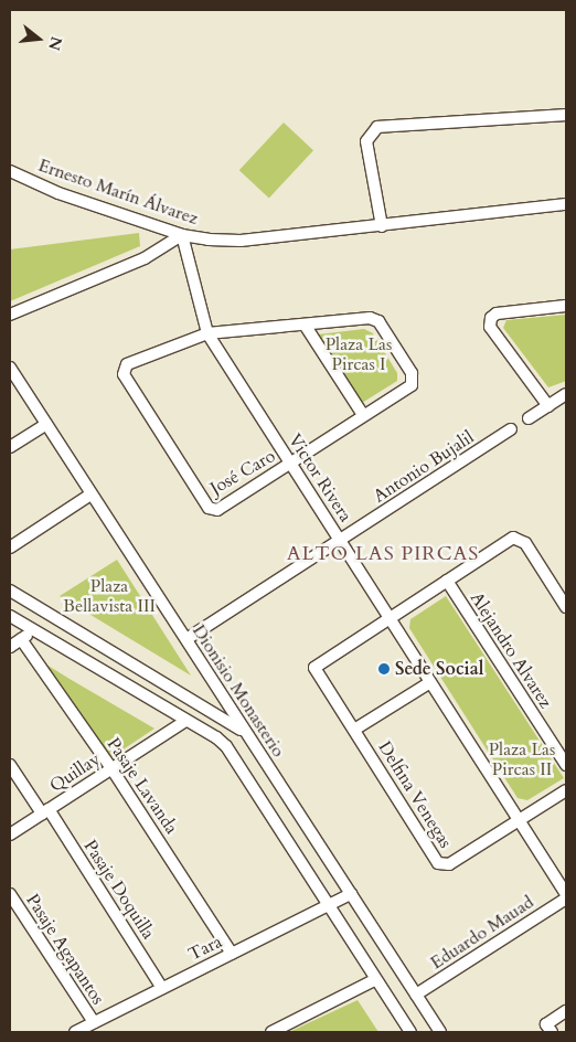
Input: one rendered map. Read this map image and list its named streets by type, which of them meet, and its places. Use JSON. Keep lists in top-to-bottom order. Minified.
{"streets":{"street":["Ernesto Marín Álvarez","Antonio Bujalil","José Caro","Victor Rivera","Alejandro Alvarez","Dionisio Monasterio","Quillay","Pasaje Lavanda","Delfina Venegas","Pasaje Doquilla","Eduardo Mauad","Tara","Pasaje Agapantos"]},"crossings":[["Ernesto Marín Álvarez","Victor Rivera"],["Antonio Bujalil","Victor Rivera"],["Antonio Bujalil","Dionisio Monasterio"],["José Caro","Victor Rivera"],["Victor Rivera","Delfina Venegas"],["Alejandro Alvarez","Delfina Venegas"],["Dionisio Monasterio","Eduardo Mauad"],["Dionisio Monasterio","Tara"],["Quillay","Pasaje Lavanda"],["Quillay","Pasaje Doquilla"],["Pasaje Lavanda","Tara"],["Pasaje Doquilla","Tara"],["Tara","Pasaje Agapantos"]],"districts":["ALTO LAS PIRCAS"],"parks":["Plaza Las Pircas I","Plaza Bellavista III","Plaza Las Pircas II"],"places":["Sede Social"],"north":"right"}
